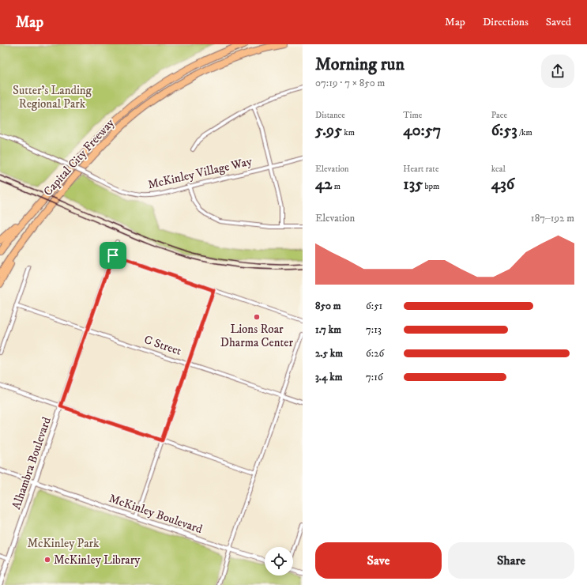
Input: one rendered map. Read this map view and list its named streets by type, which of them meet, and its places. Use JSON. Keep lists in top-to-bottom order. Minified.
{"streets":{"highway":["Capital City Freeway"],"street":["McKinley Village Way","C Street","Alhambra Boulevard","McKinley Boulevard"]},"crossings":[["C Street","Alhambra Boulevard"],["Alhambra Boulevard","McKinley Boulevard"]],"parks":["Sutter's Landing Regional Park","McKinley Park"],"places":["Lions Roar Dharma Center","McKinley Library"],"page":{"header":"Map","nav":["Map","Directions","Saved"],"heading":["Morning run","07:19 · 7 × 850 m"],"stats":[["Distance","5.95 km"],["Time","40:57"],["Pace","6:53 /km"],["Elevation","42 m"],["Heart rate","135 bpm"],["kcal","436"]],"chart":["Elevation","187–192 m"],"list":[{"name":"850 m","note":"6:51"},{"name":"1.7 km","note":"7:13"},{"name":"2.5 km","note":"6:26"},{"name":"3.4 km","note":"7:16"}],"buttons":["Save","Share"]}}
